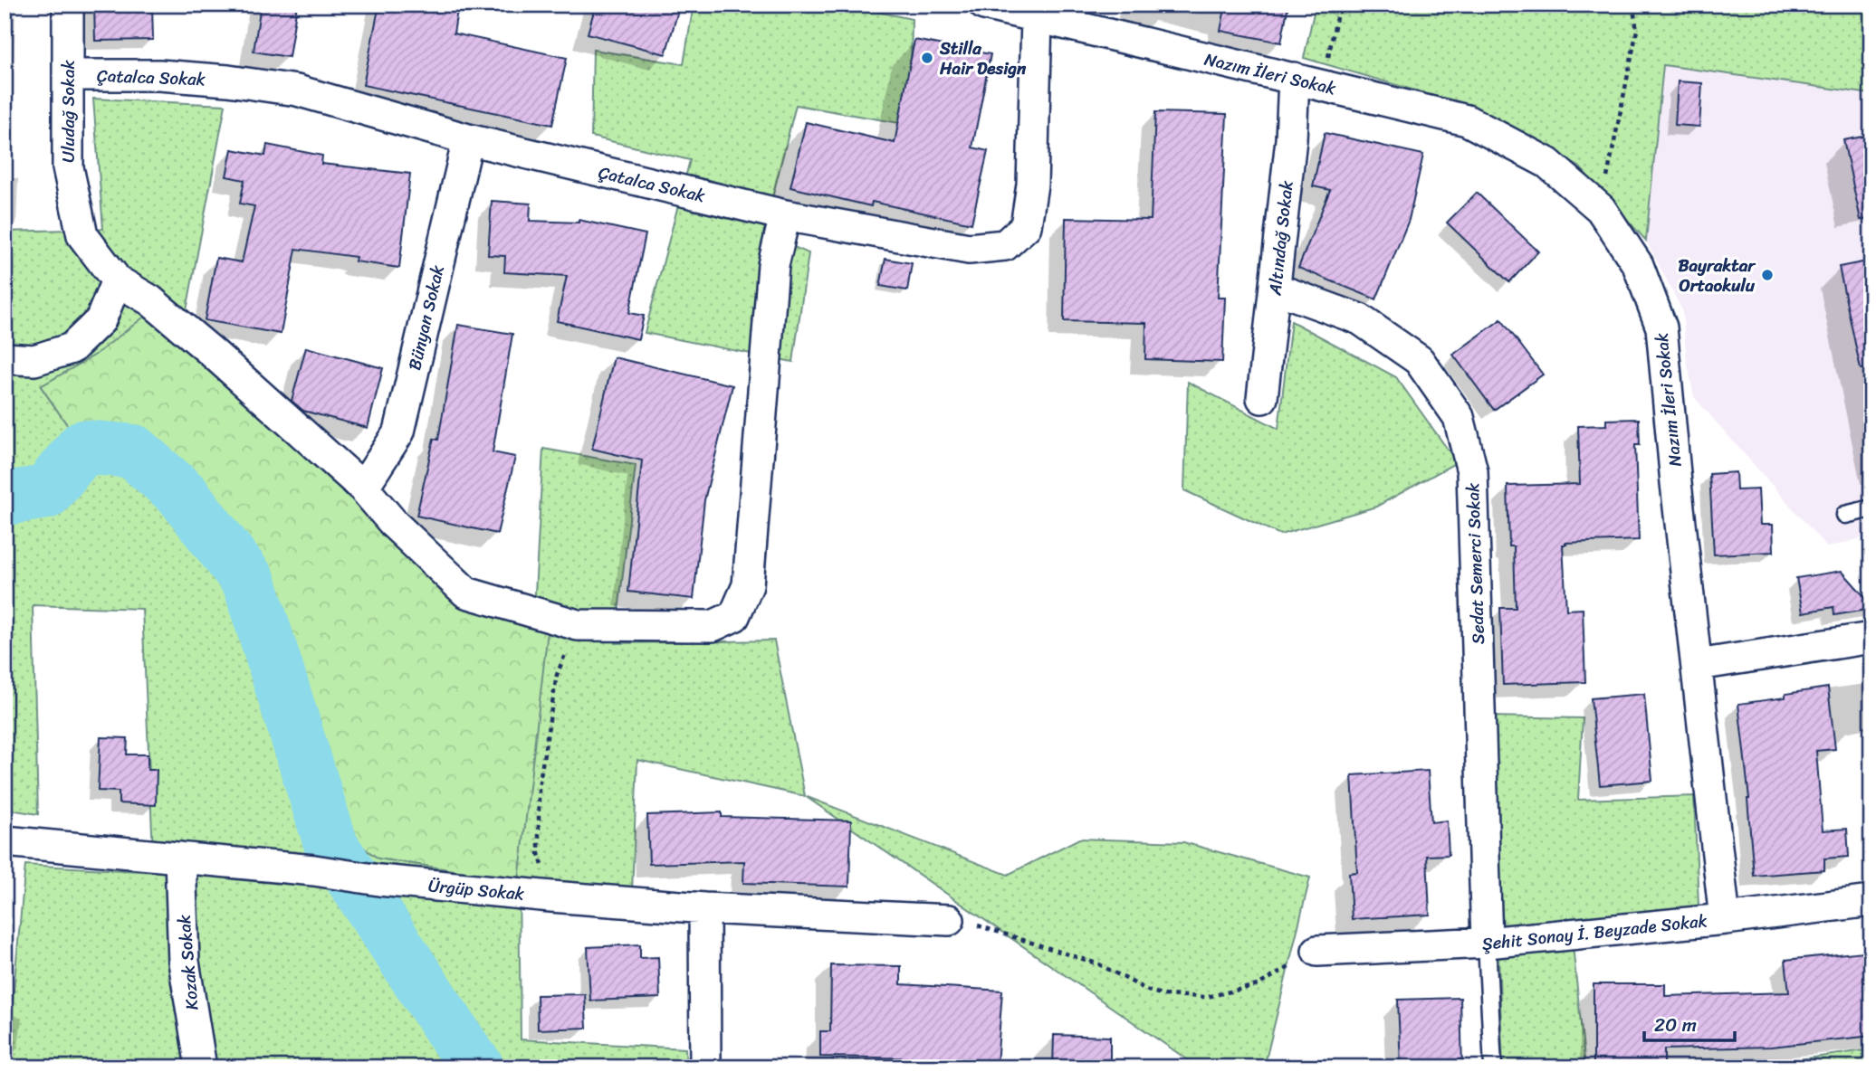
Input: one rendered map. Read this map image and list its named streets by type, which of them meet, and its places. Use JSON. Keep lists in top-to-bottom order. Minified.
{"streets":{"street":["Nazım İleri Sokak","Çatalca Sokak","Uludağ Sokak","Altındağ Sokak","Bünyan Sokak","Sedat Semerci Sokak","Ürgüp Sokak","Şehit Sonay İ. Beyzade Sokak","Kozak Sokak"]},"crossings":[["Nazım İleri Sokak","Çatalca Sokak"],["Nazım İleri Sokak","Altındağ Sokak"],["Nazım İleri Sokak","Şehit Sonay İ. Beyzade Sokak"],["Çatalca Sokak","Uludağ Sokak"],["Çatalca Sokak","Bünyan Sokak"],["Altındağ Sokak","Sedat Semerci Sokak"],["Sedat Semerci Sokak","Şehit Sonay İ. Beyzade Sokak"],["Ürgüp Sokak","Kozak Sokak"]],"places":["Stilla Hair Design","Bayraktar Ortaokulu"],"scale_bar":"20 m"}
